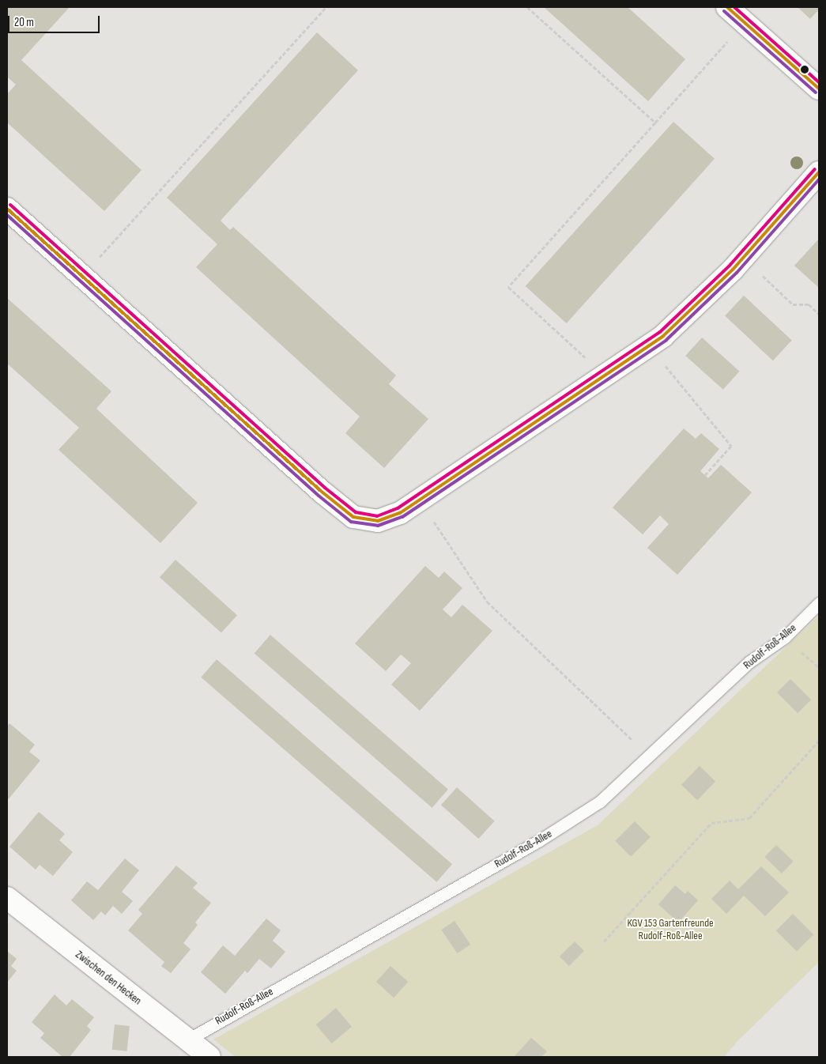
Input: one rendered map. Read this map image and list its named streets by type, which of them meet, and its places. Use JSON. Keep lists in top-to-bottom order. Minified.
{"streets":{"street":["Zwischen den Hecken"],"lane":["Rudolf-Roß-Allee"]},"crossings":[["Rudolf-Roß-Allee","Zwischen den Hecken"]],"parks":["KGV 153 Gartenfreunde Rudolf-Roß-Allee"],"scale_bar":"20 m"}
